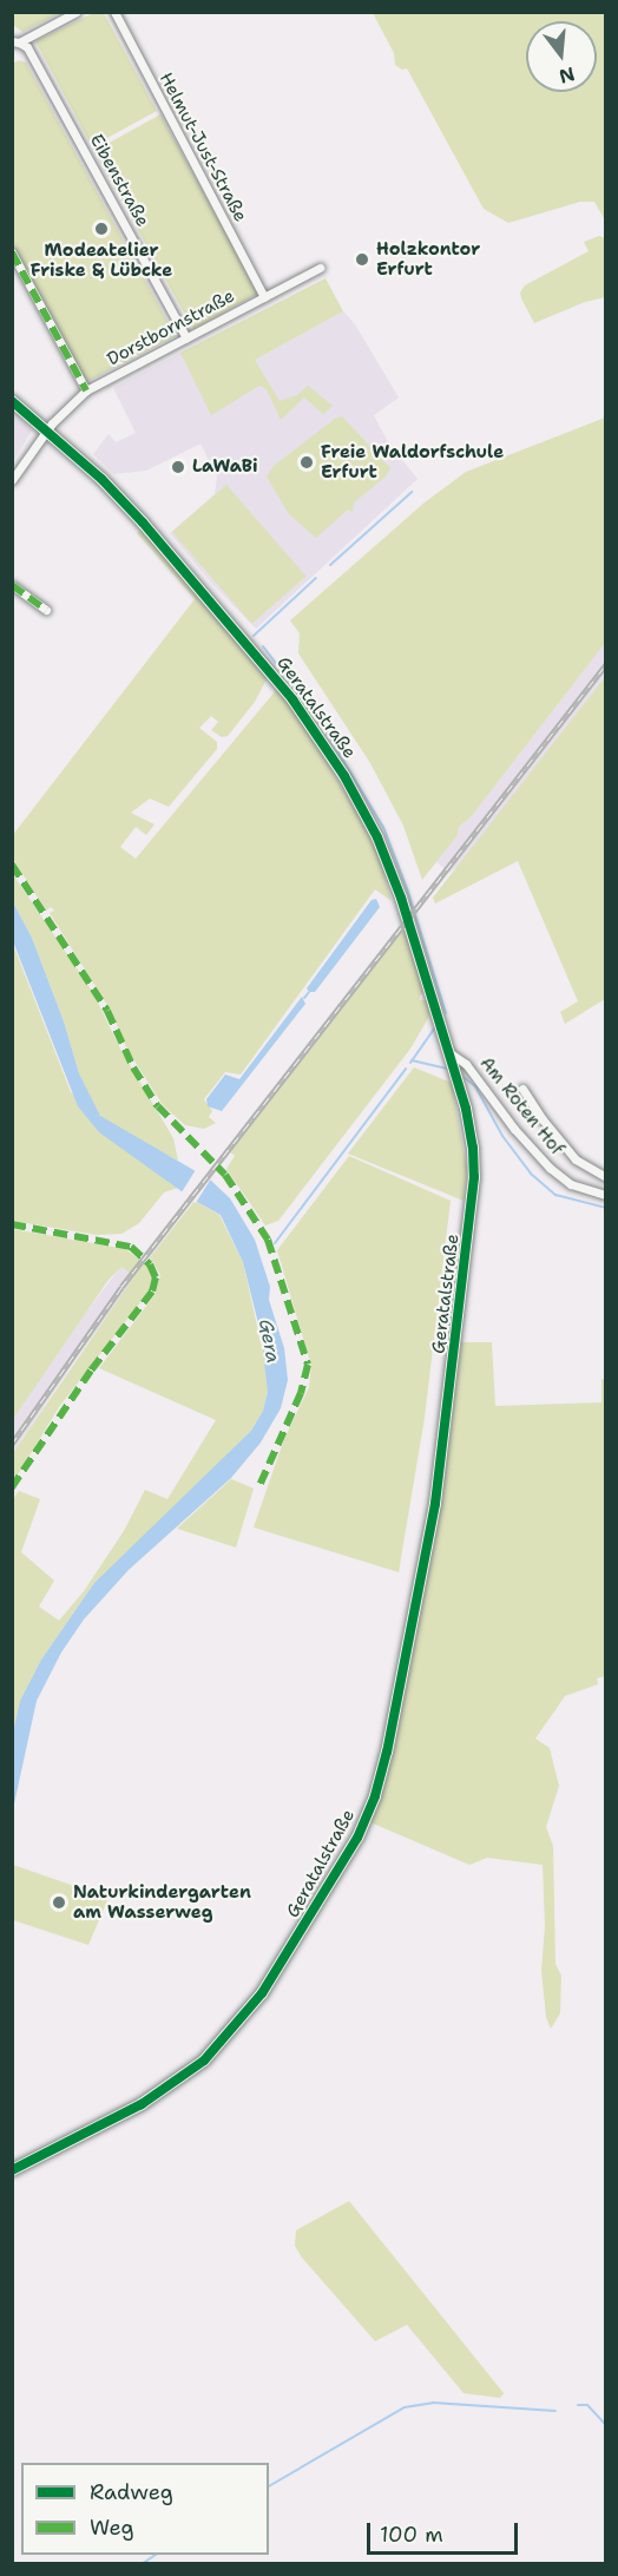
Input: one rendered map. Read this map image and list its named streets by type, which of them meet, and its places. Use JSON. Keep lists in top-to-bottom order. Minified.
{"streets":{"street":["Helmut-Just-Straße","Eibenstraße","Dorstbornstraße","Geratalstraße","Am Roten Hof"]},"crossings":[["Helmut-Just-Straße","Dorstbornstraße"],["Eibenstraße","Dorstbornstraße"],["Dorstbornstraße","Geratalstraße"],["Geratalstraße","Am Roten Hof"]],"water":["Gera"],"places":["Modeatelier Friske & Lübcke","Holzkontor Erfurt","Freie Waldorfschule Erfurt","LaWaBi","Naturkindergarten am Wasserweg"],"legend":["Radweg","Weg"],"scale_bar":"100 m","north":"bottom"}
